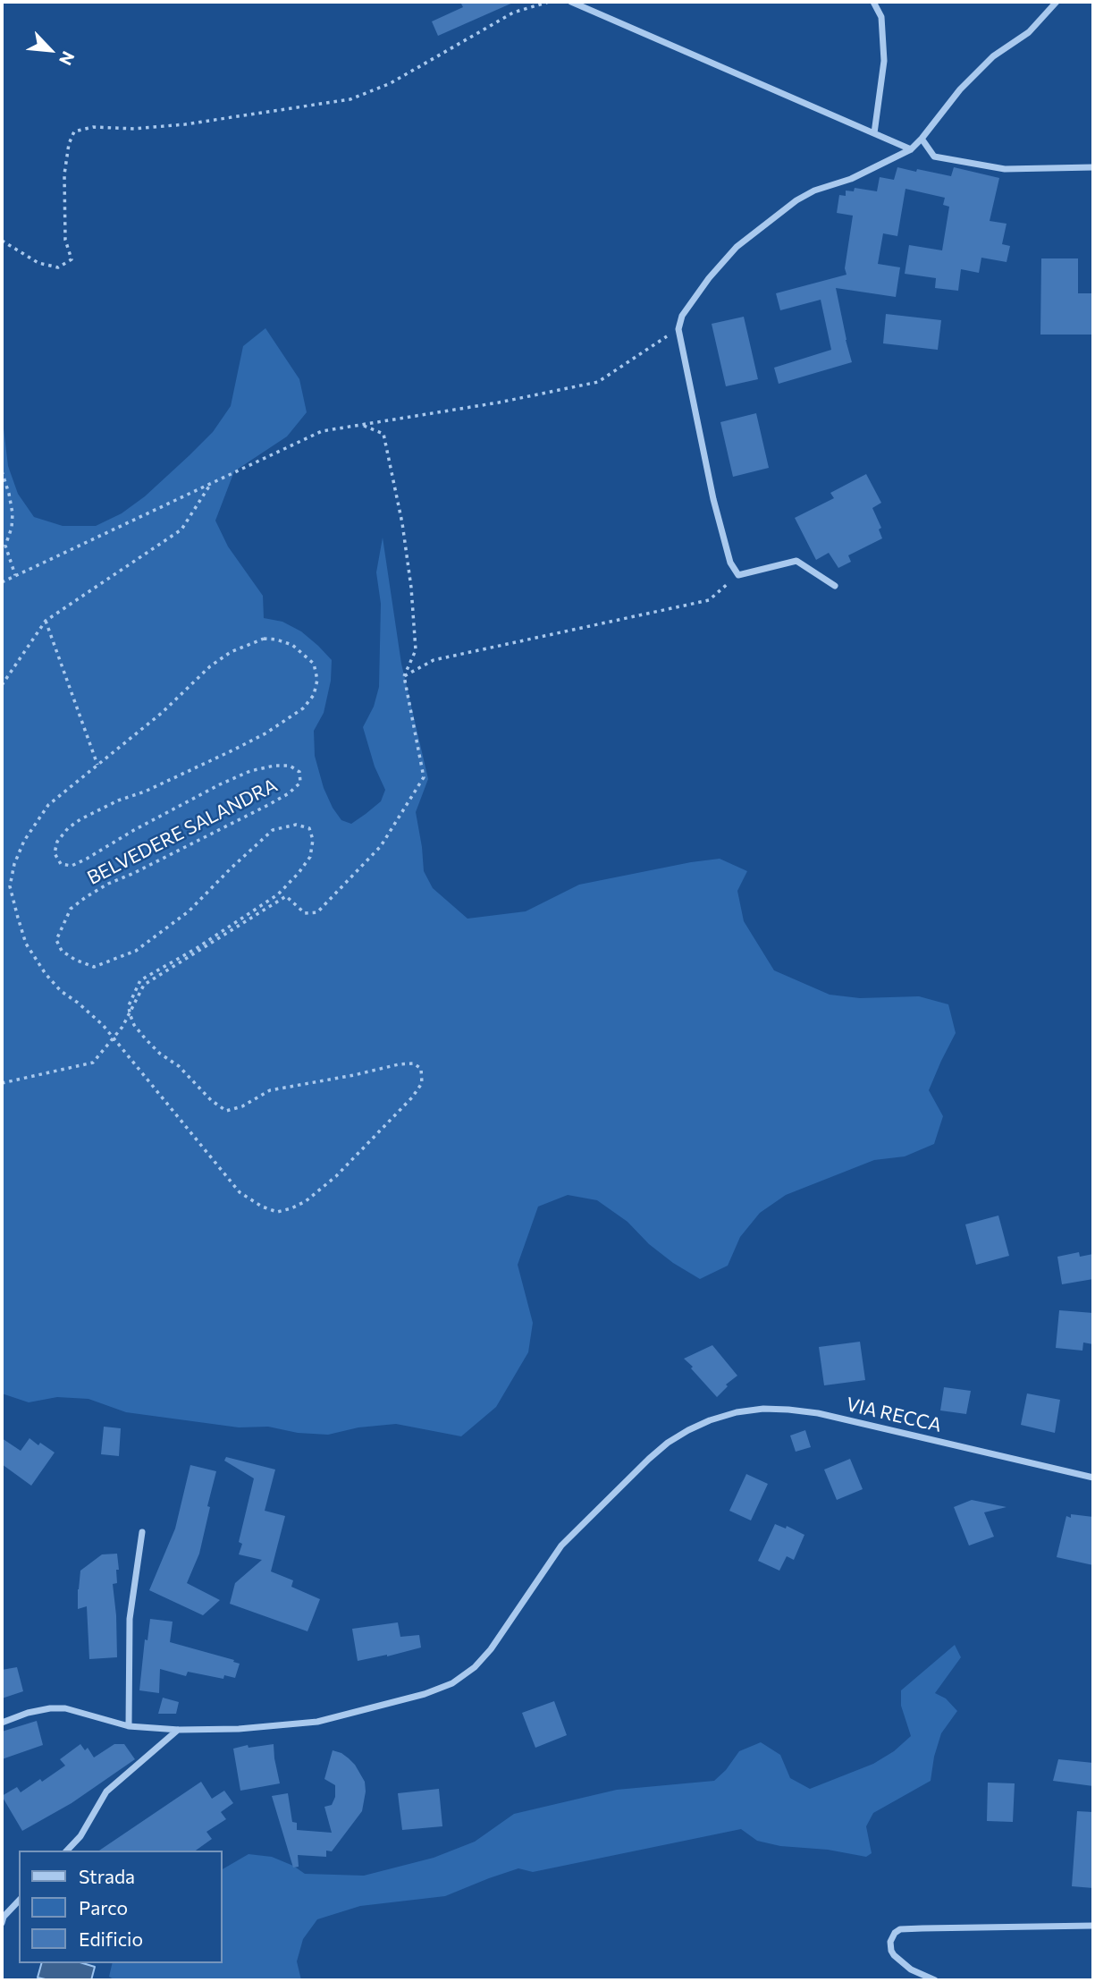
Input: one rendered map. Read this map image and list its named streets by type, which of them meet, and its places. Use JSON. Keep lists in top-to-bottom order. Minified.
{"streets":{"street":["VIA RECCA"],"path":["BELVEDERE SALANDRA"]},"legend":["Strada","Parco","Edificio"],"north":"bottom right"}
